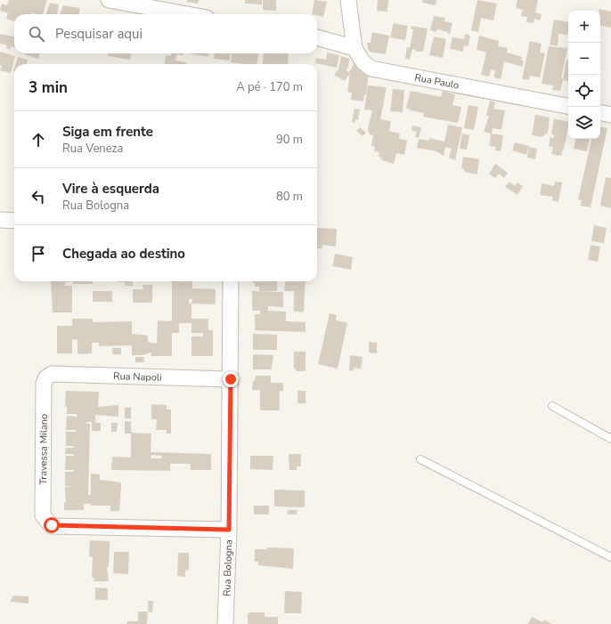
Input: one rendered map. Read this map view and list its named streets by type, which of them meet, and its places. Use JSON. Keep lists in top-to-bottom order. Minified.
{"streets":{"street":["Rua Paulo","Rua Napoli","Travessa Milano","Rua Bologna"]},"crossings":[["Rua Napoli","Travessa Milano"],["Rua Napoli","Rua Bologna"],["Travessa Milano","Rua Bologna"]],"page":{"map_buttons":["+","−"],"search":"Pesquisar aqui","heading":["3 min","A pé · 170 m"],"list":[["Siga em frente","Rua Veneza","90 m"],["Vire à esquerda","Rua Bologna","80 m"],"Chegada ao destino"]}}
